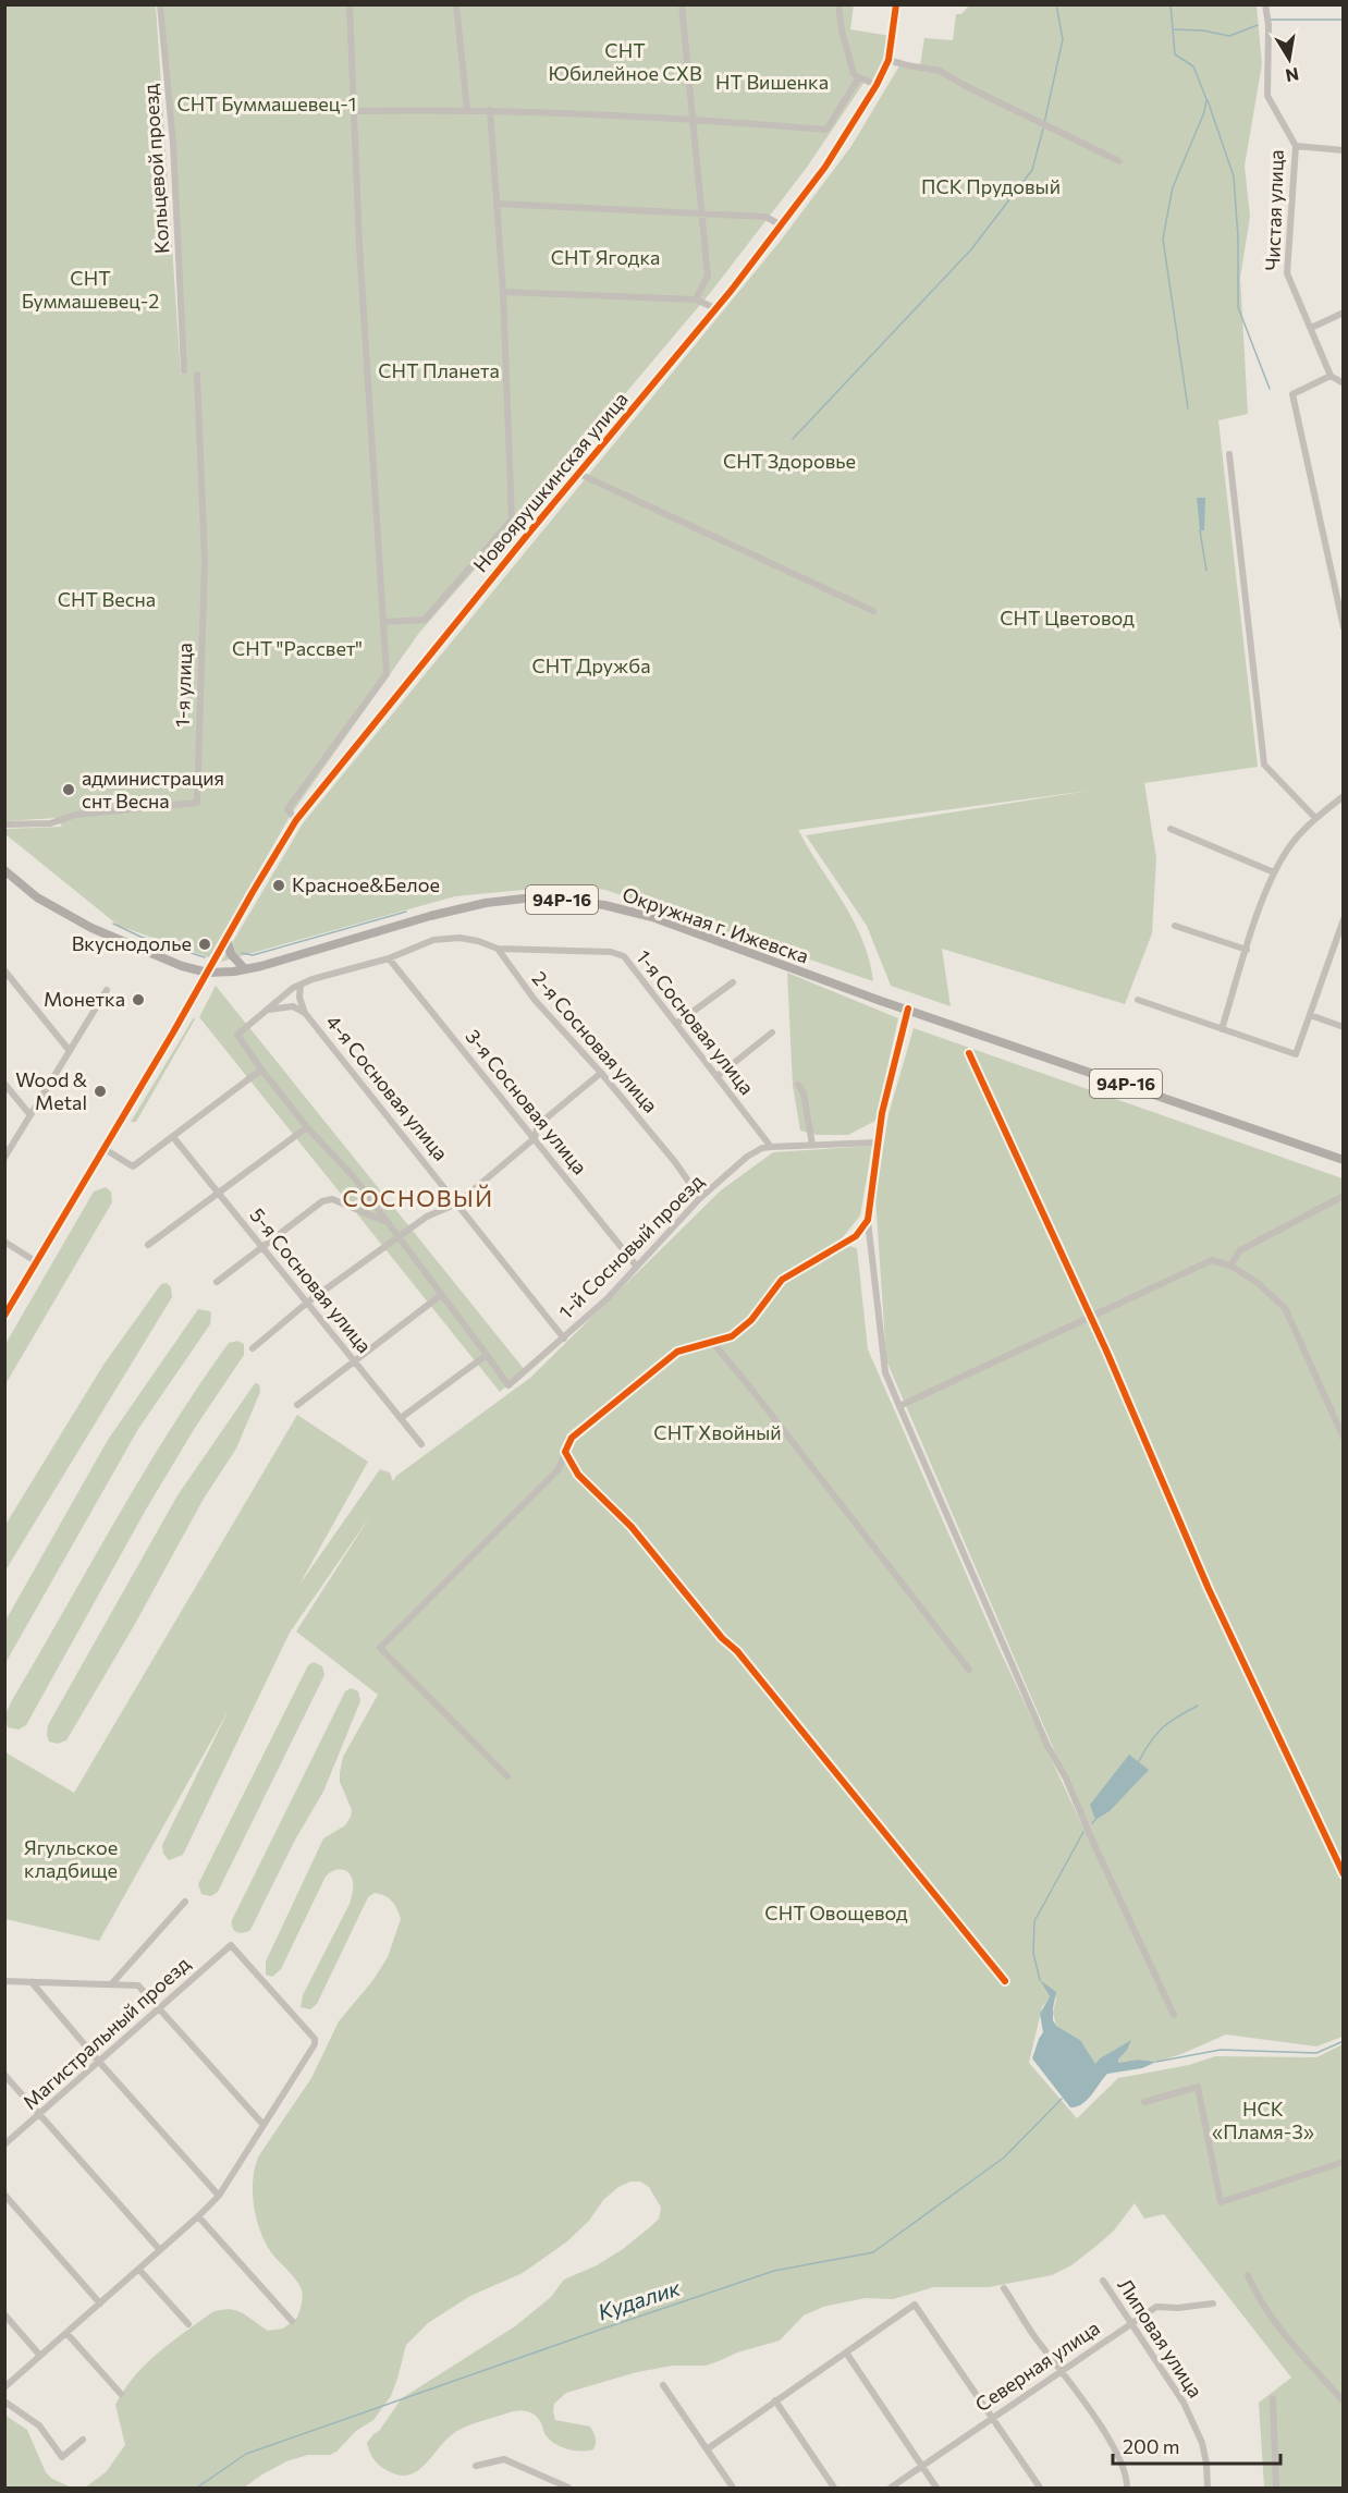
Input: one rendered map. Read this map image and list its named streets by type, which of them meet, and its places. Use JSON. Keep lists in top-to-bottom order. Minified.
{"streets":{"main road":["94Р-16","Окружная г. Ижевска"],"street":["Кольцевой проезд","Чистая улица","Новоярушкинская улица","1-я улица","1-я Сосновая улица","2-я Сосновая улица","4-я Сосновая улица","3-я Сосновая улица","1-й Сосновый проезд","5-я Сосновая улица","Магистральный проезд","Липовая улица","Северная улица"]},"crossings":[["Новоярушкинская улица","Окружная г. Ижевска"],["1-я Сосновая улица","2-я Сосновая улица"],["1-я Сосновая улица","1-й Сосновый проезд"],["2-я Сосновая улица","1-й Сосновый проезд"],["4-я Сосновая улица","1-й Сосновый проезд"],["3-я Сосновая улица","1-й Сосновый проезд"],["Липовая улица","Северная улица"]],"districts":["СОСНОВЫЙ"],"water":["Кудалик"],"parks":["СНТ Юбилейное СХВ","НТ Вишенка","СНТ Буммашевец-1","ПСК Прудовый","СНТ Ягодка","СНТ Буммашевец-2","СНТ Планета","СНТ Здоровье","СНТ Весна","СНТ Цветовод","СНТ \"Рассвет\"","СНТ Дружба","СНТ Хвойный","Ягульское кладбище","СНТ Овощевод","НСК «Пламя-3»"],"places":["администрация снт Весна","Красное&Белое","Вкуснодолье","Монетка","Wood & Metal"],"scale_bar":"200 m","north":"bottom"}
